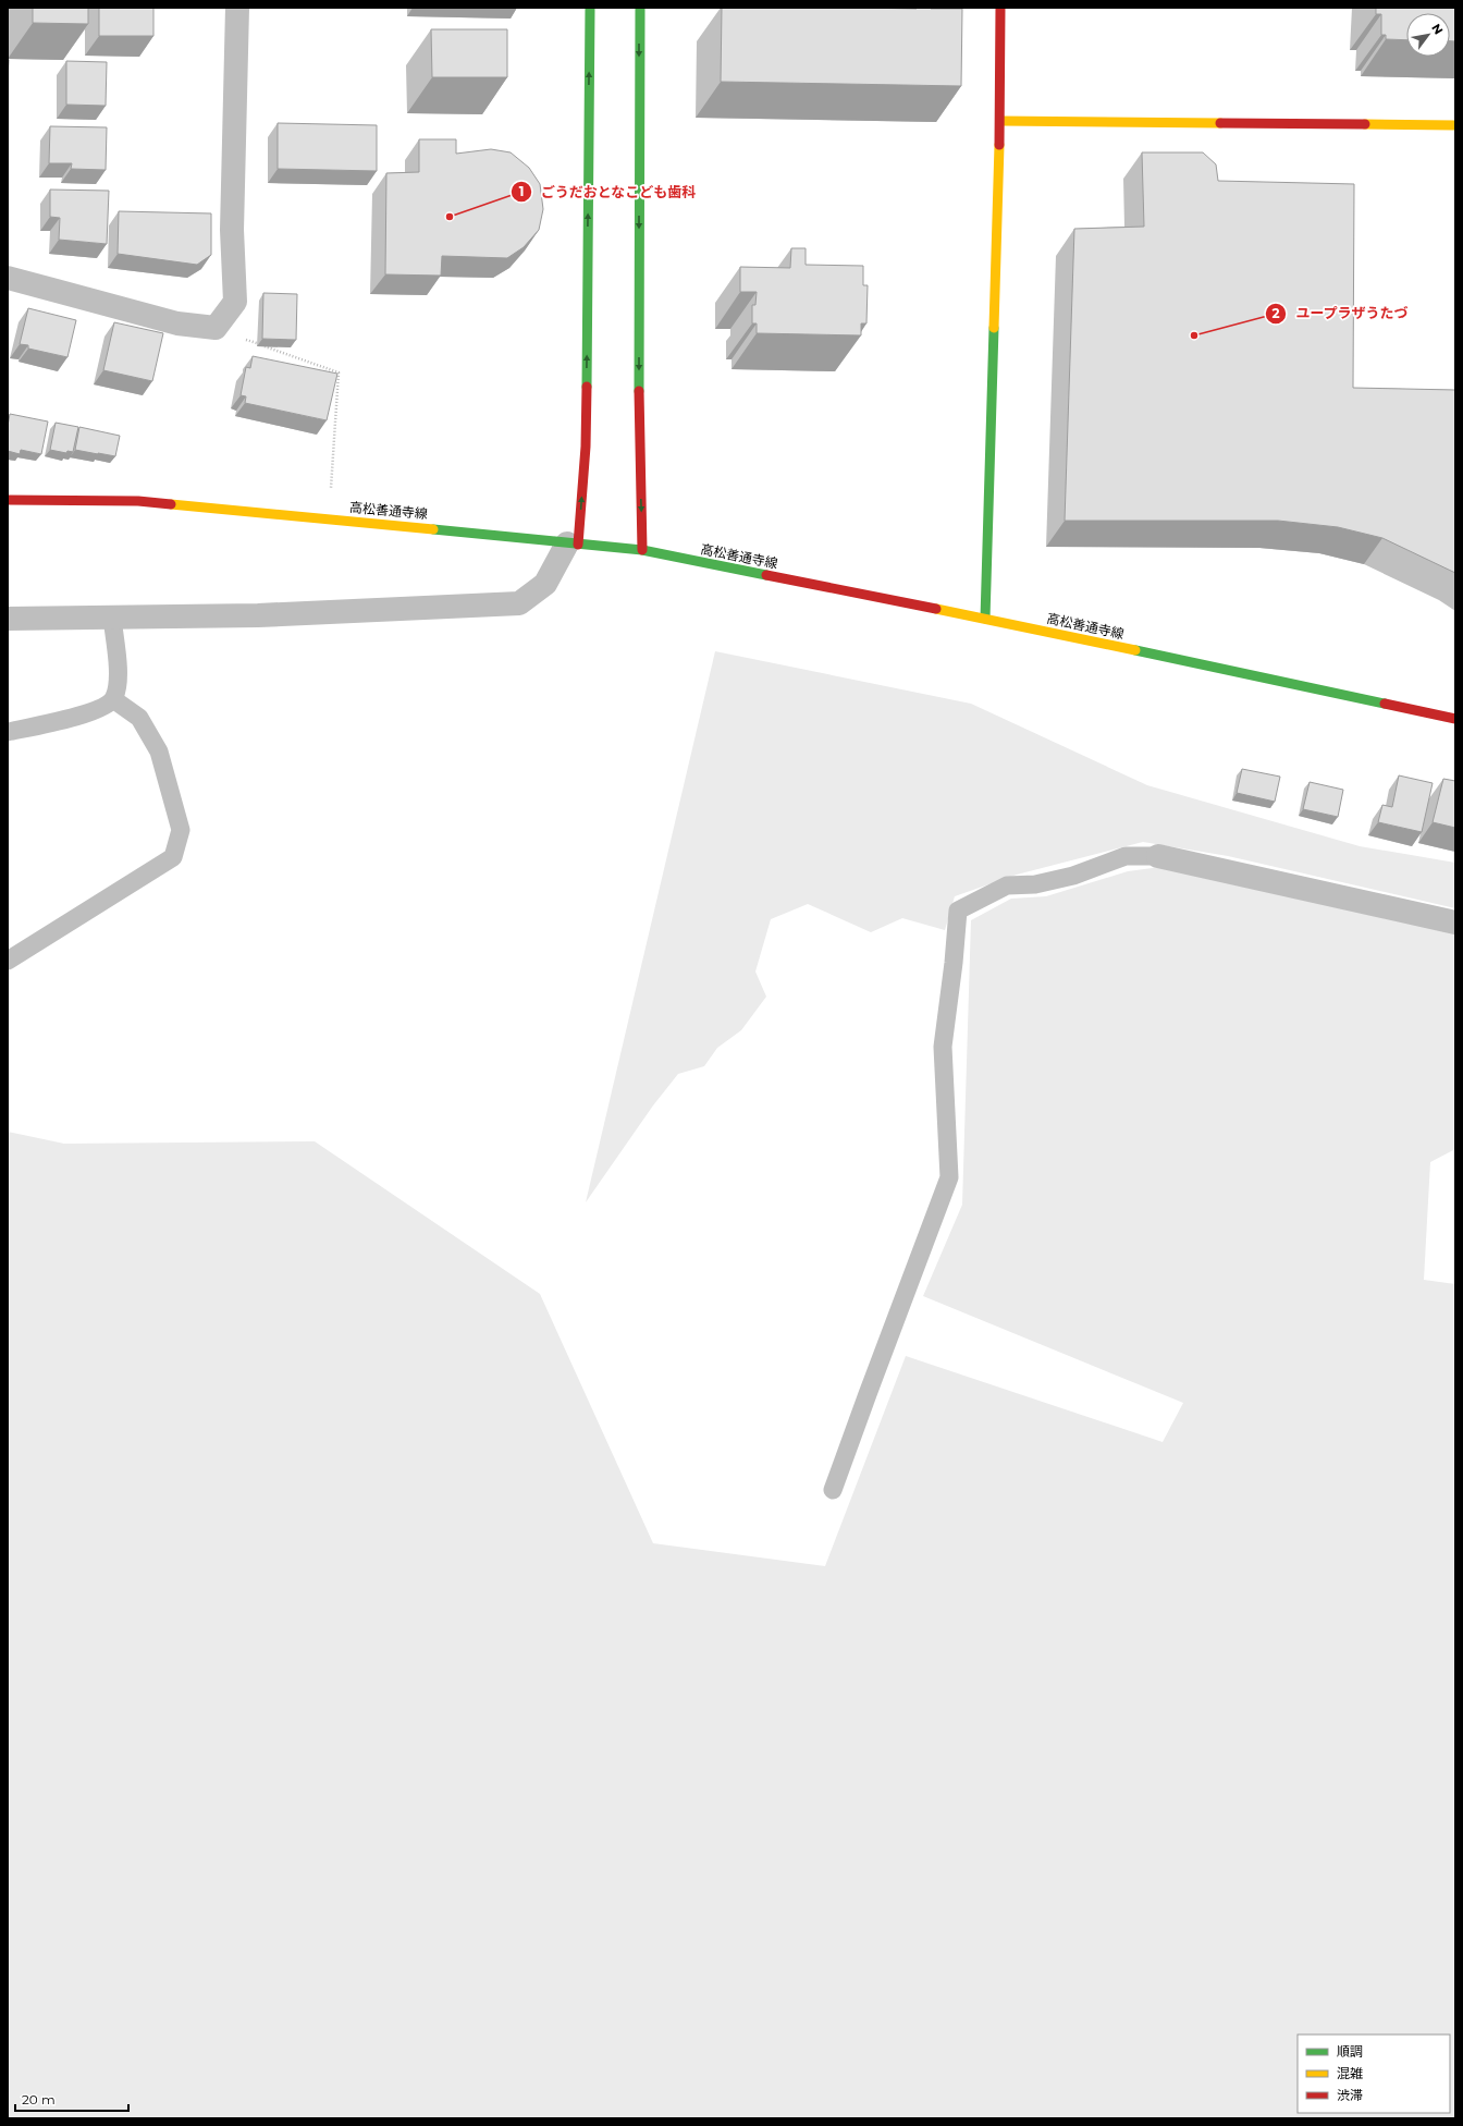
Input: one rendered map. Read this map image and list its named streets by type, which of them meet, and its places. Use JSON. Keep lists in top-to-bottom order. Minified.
{"streets":{"street":["高松善通寺線"]},"places":["ごうだおとなこども歯科","ユープラザうたづ"],"legend":["順調","混雑","渋滞"],"scale_bar":"20 m","north":"top right"}
